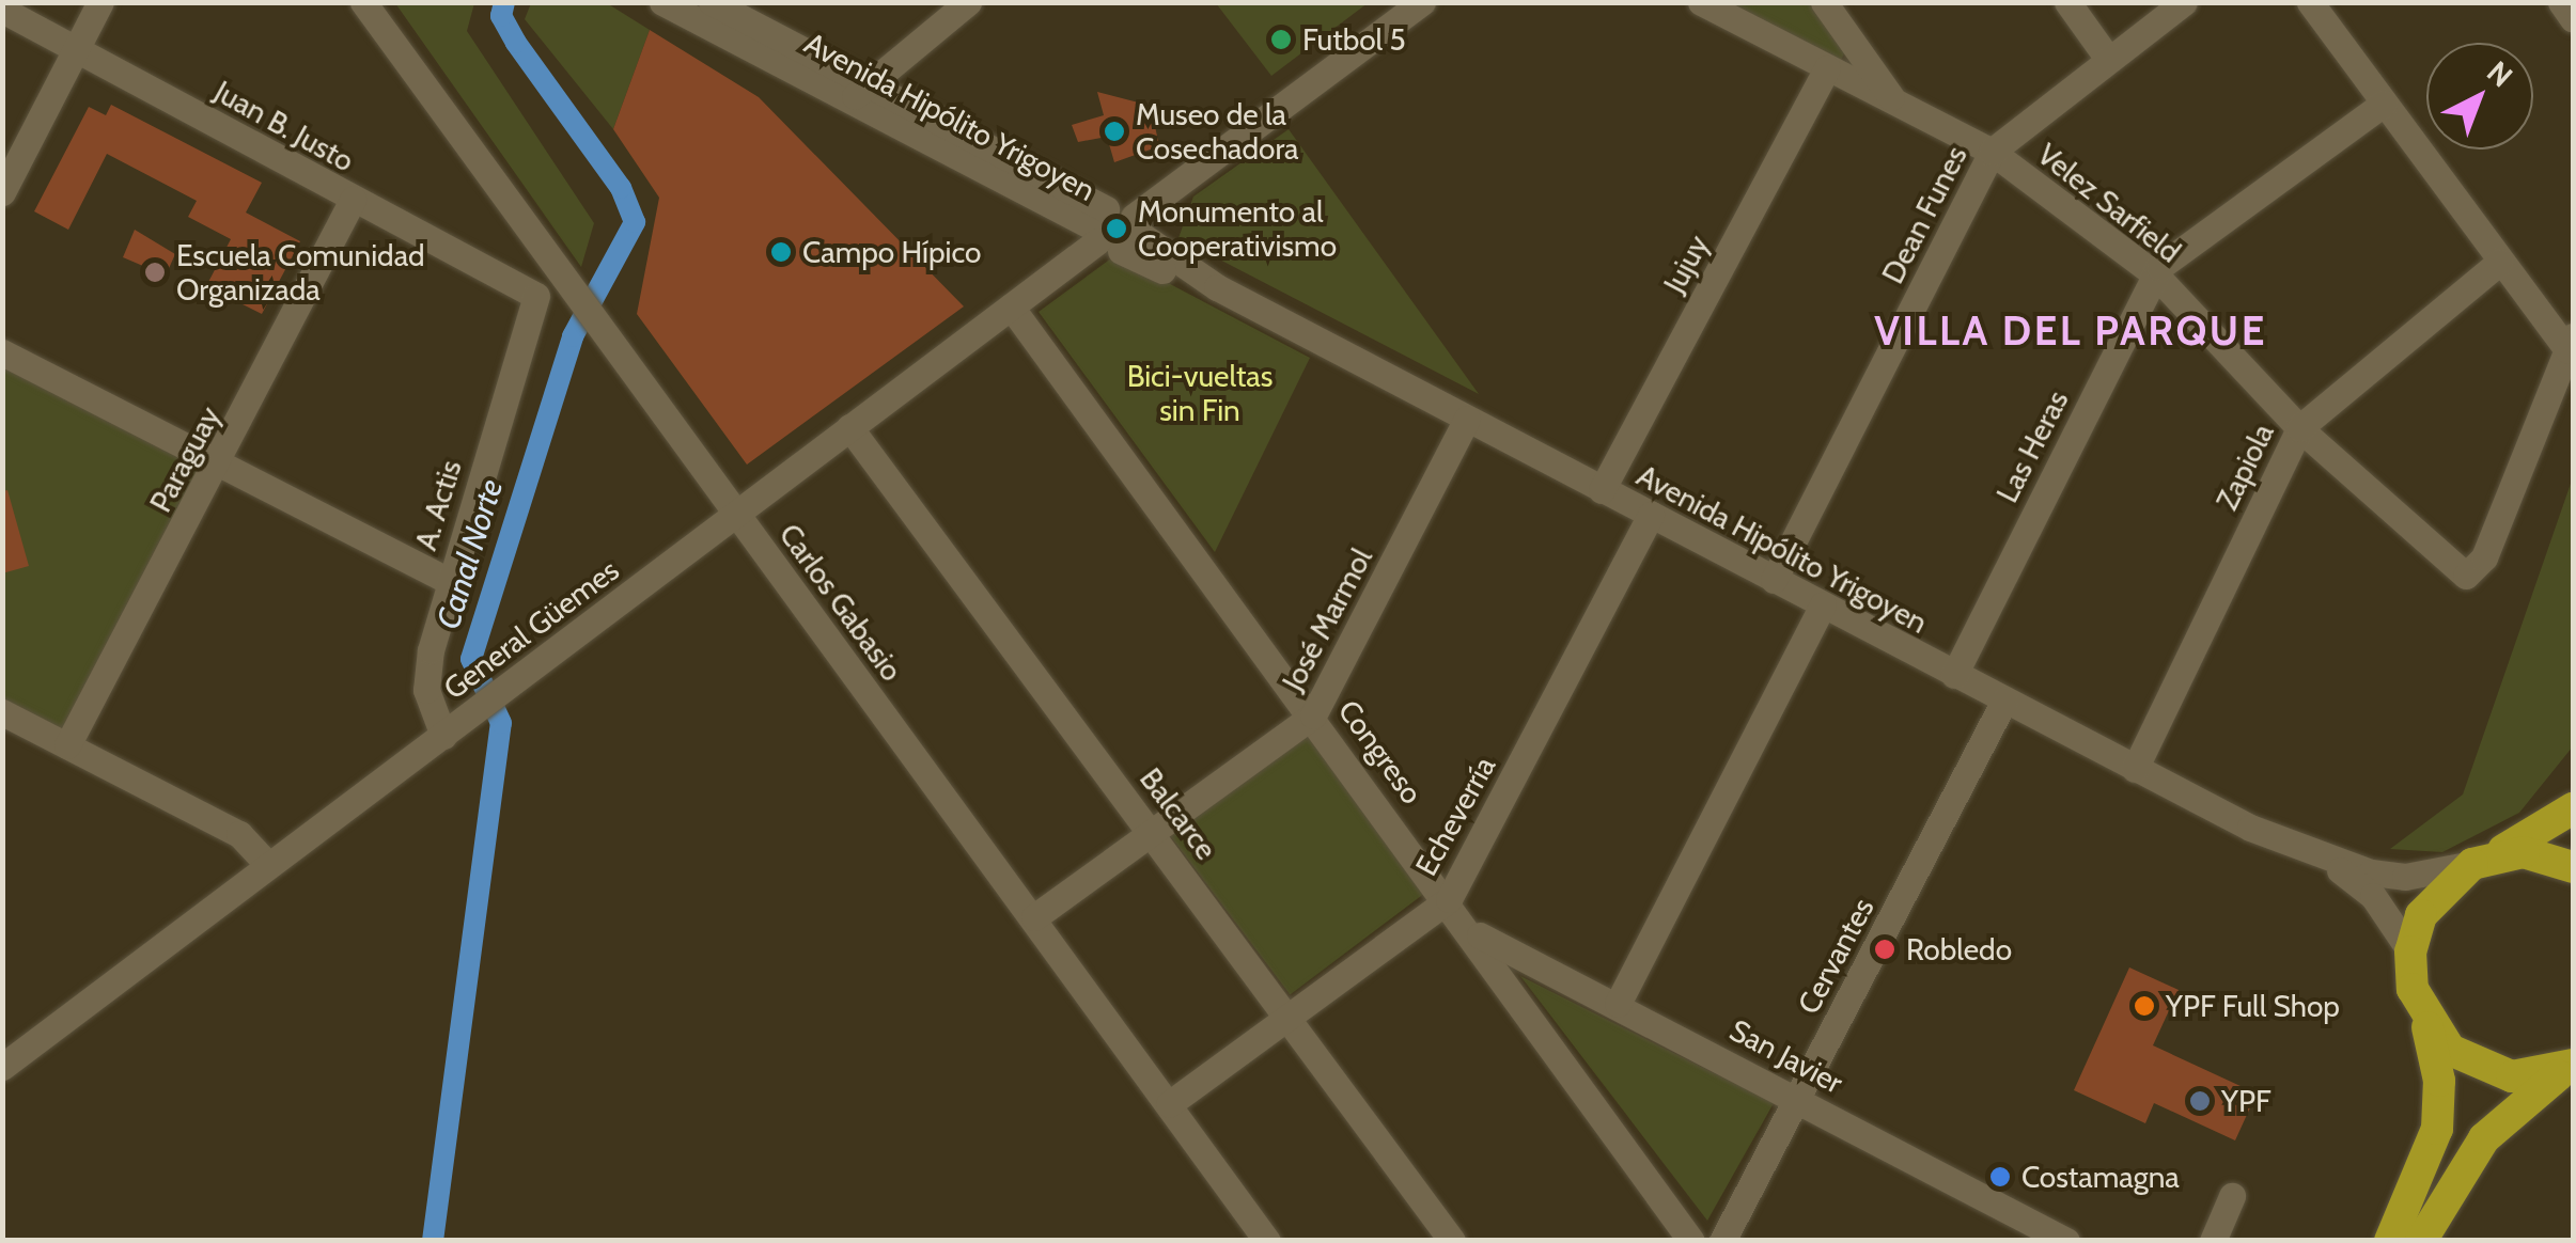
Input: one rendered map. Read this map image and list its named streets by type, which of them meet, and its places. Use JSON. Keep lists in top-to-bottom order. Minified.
{"streets":{"street":["Avenida Hipólito Yrigoyen","Juan B. Justo","Velez Sarfield","Dean Funes","Jujuy","Las Heras","Paraguay","Zapiola","A. Actis","Carlos Gabasio","José Marmol","General Güemes","Congreso","Balcarce","Echeverría","Cervantes","San Javier"]},"crossings":[["Avenida Hipólito Yrigoyen","Dean Funes"],["Avenida Hipólito Yrigoyen","Jujuy"],["Avenida Hipólito Yrigoyen","Las Heras"],["Avenida Hipólito Yrigoyen","Zapiola"],["Avenida Hipólito Yrigoyen","José Marmol"],["Avenida Hipólito Yrigoyen","General Güemes"],["Avenida Hipólito Yrigoyen","Echeverría"],["Avenida Hipólito Yrigoyen","Cervantes"],["Juan B. Justo","Paraguay"],["Juan B. Justo","A. Actis"],["Velez Sarfield","Dean Funes"],["Velez Sarfield","Jujuy"],["Velez Sarfield","Las Heras"],["Velez Sarfield","Zapiola"],["A. Actis","General Güemes"],["Carlos Gabasio","José Marmol"],["Carlos Gabasio","General Güemes"],["Carlos Gabasio","Echeverría"],["José Marmol","Congreso"],["José Marmol","Balcarce"],["General Güemes","Congreso"],["General Güemes","Balcarce"],["Congreso","Echeverría"],["Congreso","San Javier"],["Balcarce","Echeverría"],["Cervantes","San Javier"]],"districts":["VILLA DEL PARQUE"],"water":["Canal Norte"],"parks":["Bici-vueltas sin Fin"],"places":["Futbol 5","Museo de la Cosechadora","Monumento al Cooperativismo","Campo Hípico","Escuela Comunidad Organizada","Robledo","YPF Full Shop","YPF","Costamagna"],"north":"top right"}
